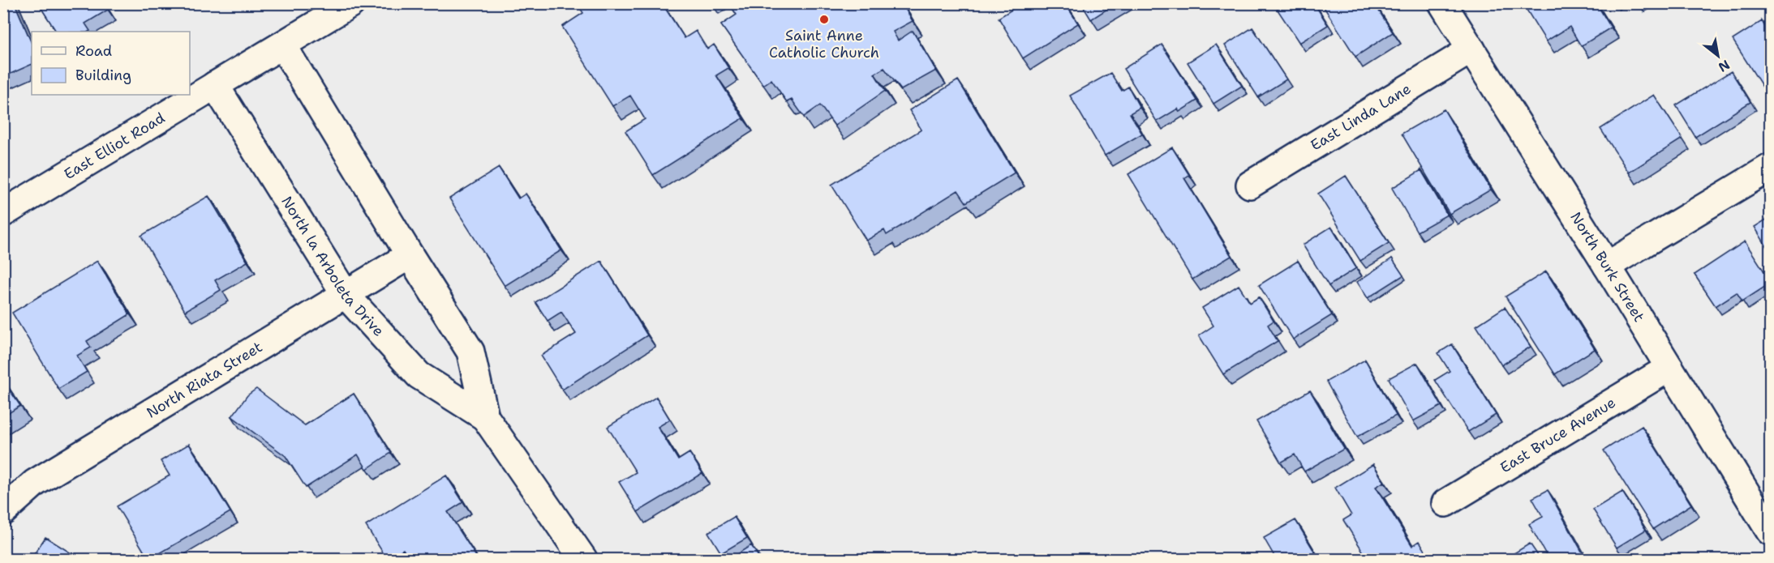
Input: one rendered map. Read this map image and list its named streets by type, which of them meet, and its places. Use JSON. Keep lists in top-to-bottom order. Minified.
{"streets":{"street":["East Linda Lane","East Elliot Road","North la Arboleta Drive","North Burk Street","North Riata Street","East Bruce Avenue"]},"crossings":[["East Linda Lane","North Burk Street"],["East Elliot Road","North la Arboleta Drive"],["North la Arboleta Drive","North Riata Street"],["North Burk Street","East Bruce Avenue"]],"places":["Saint Anne Catholic Church"],"legend":["Road","Building"],"north":"bottom right"}
